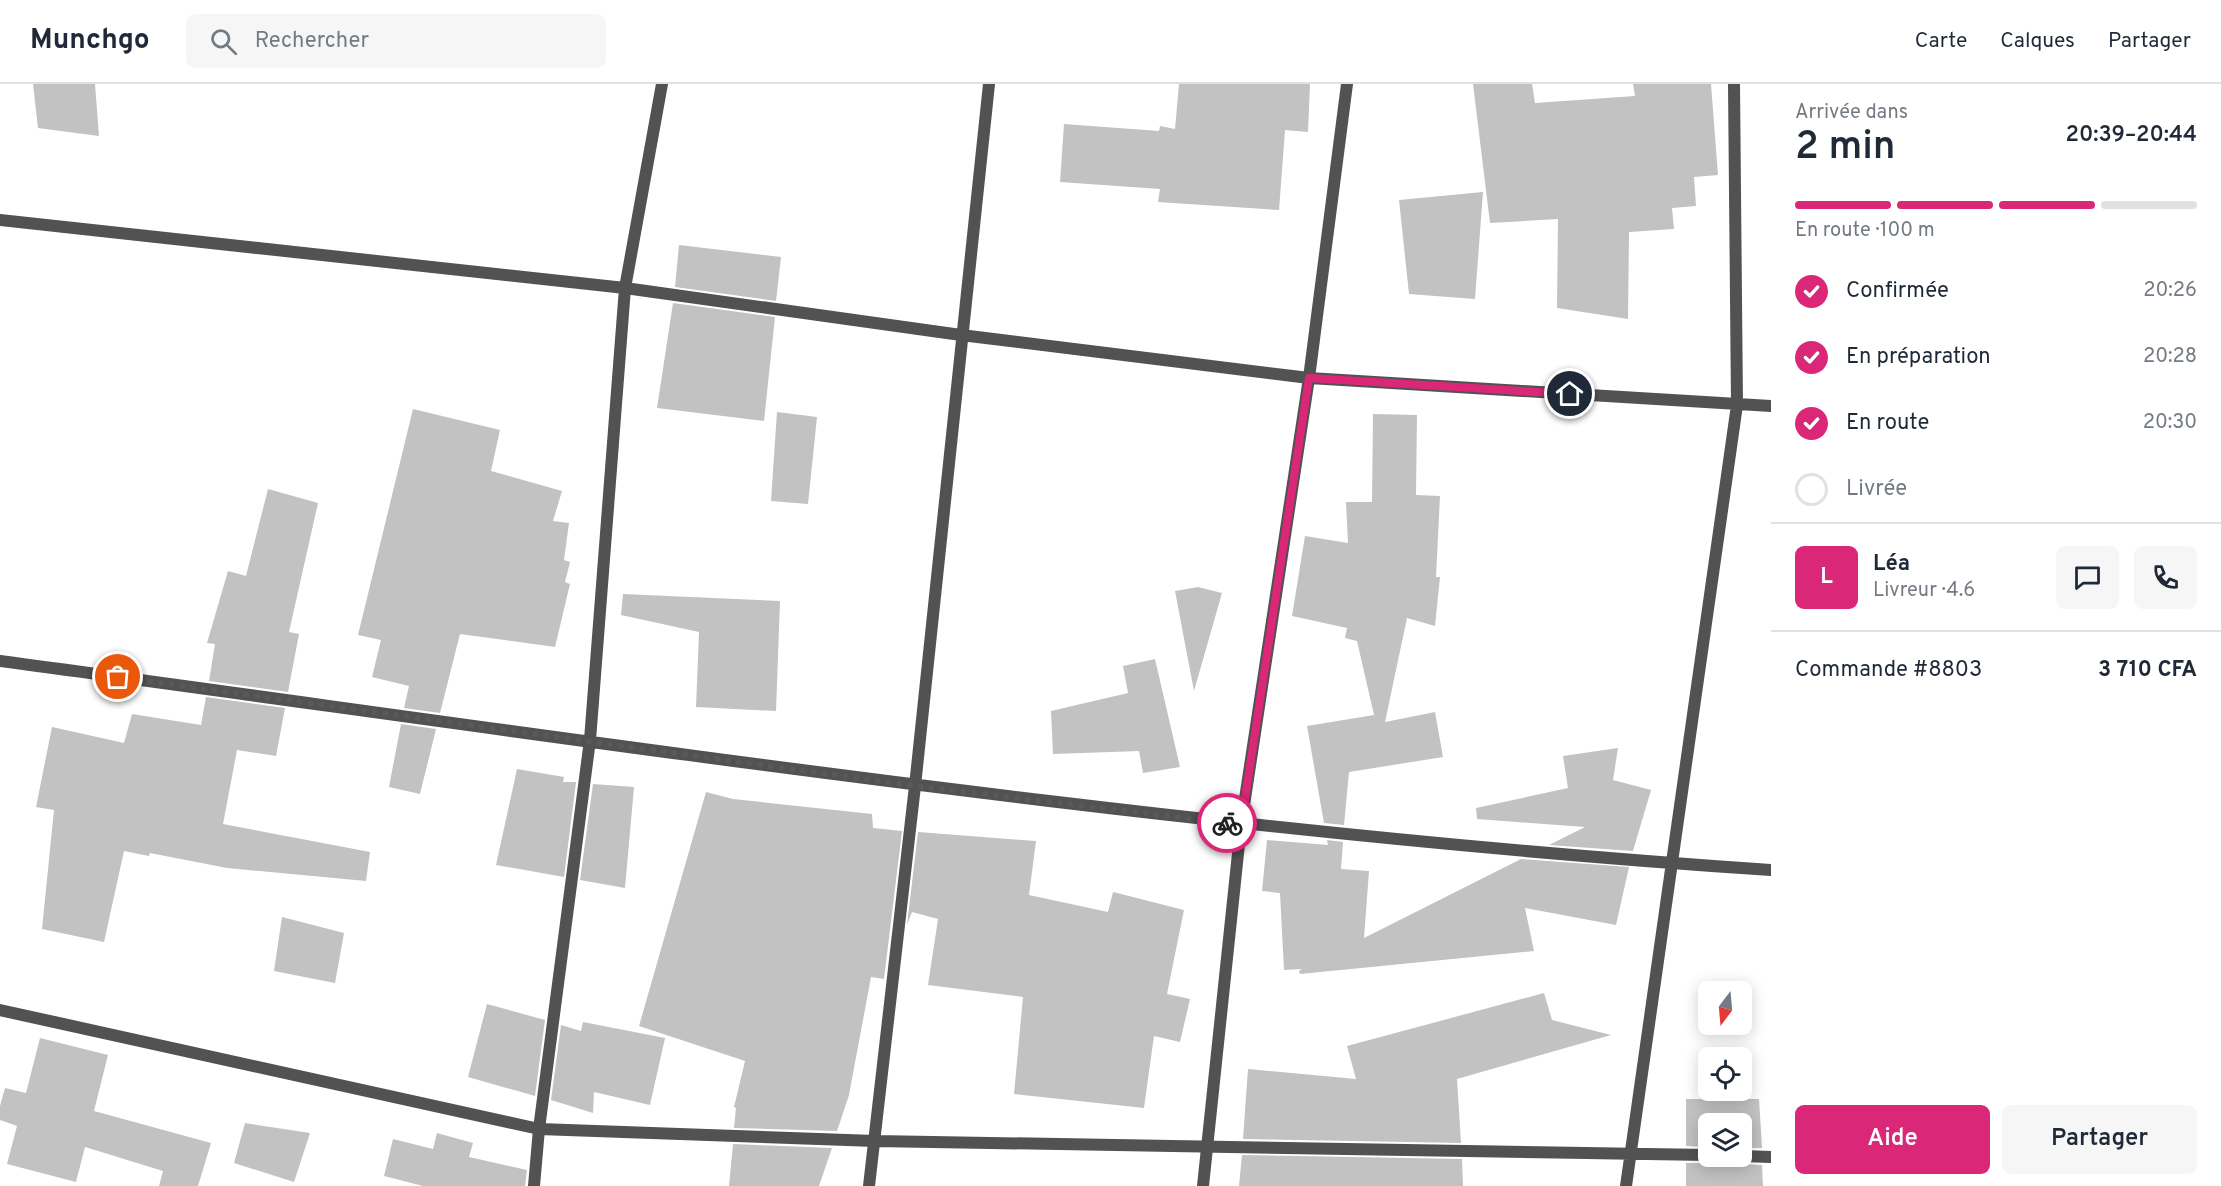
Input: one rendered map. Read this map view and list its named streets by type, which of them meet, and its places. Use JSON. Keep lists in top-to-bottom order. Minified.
{"north":"bottom","page":{"header":"Munchgo","search":"Rechercher","nav":["Carte","Calques","Partager"],"heading":["2 min","Arrivée dans","20:39–20:44"],"panel":["Léa","Livreur · 4.6","Commande #8803","3 710 CFA"],"bar":"En route · 100 m","list":[["Confirmée","20:26"],["En préparation","20:28"],["En route","20:30"],"Livrée"],"round":"L","buttons":["Aide","Partager"]}}
